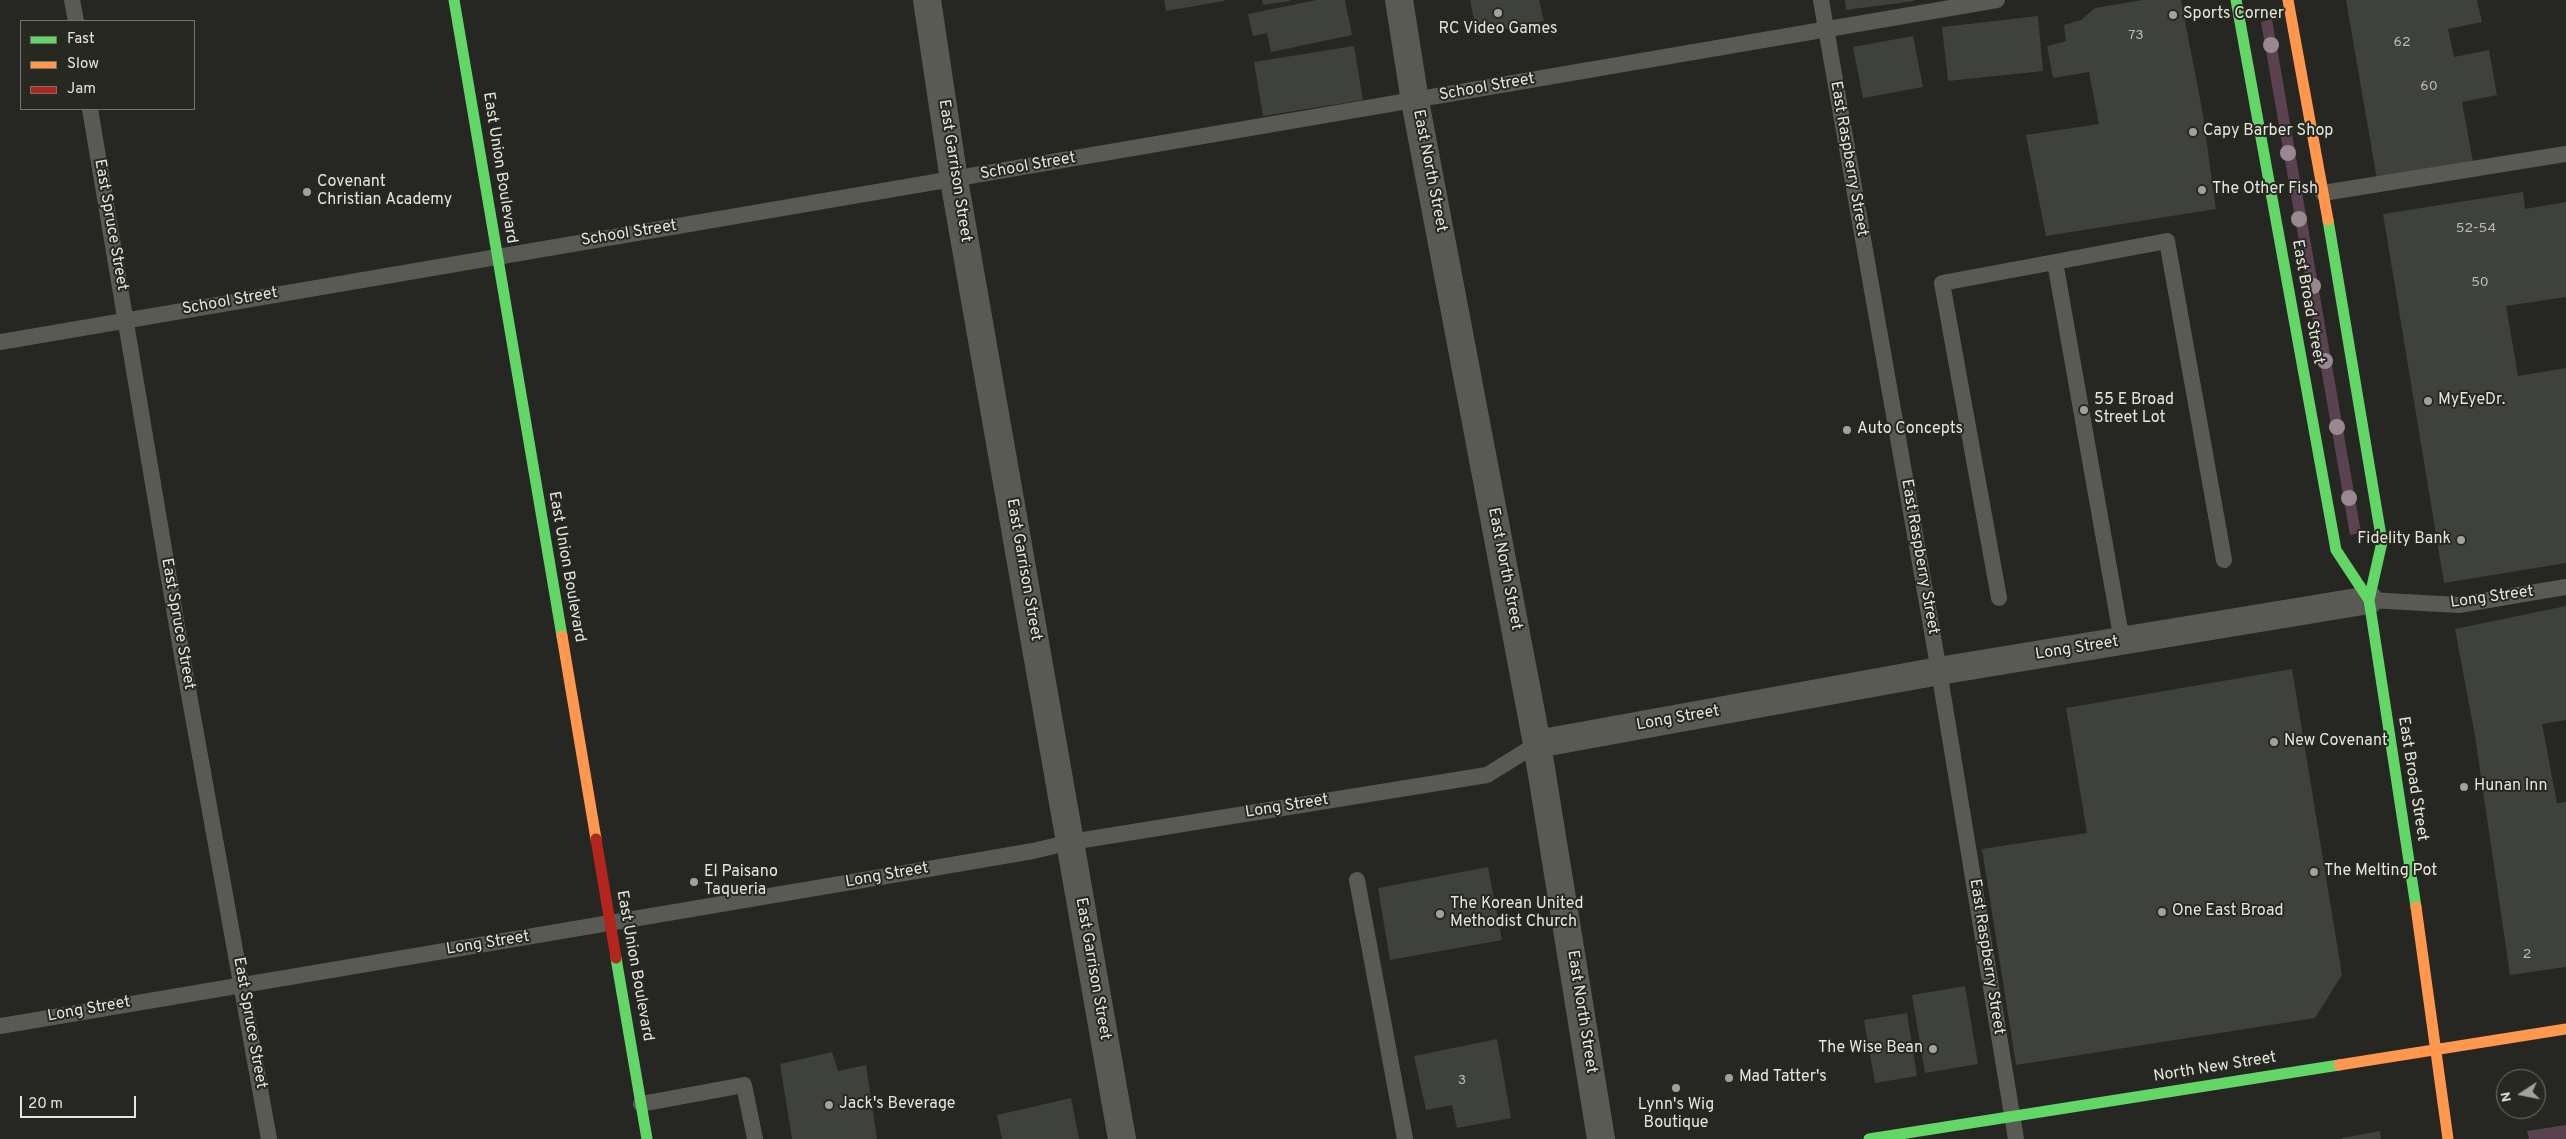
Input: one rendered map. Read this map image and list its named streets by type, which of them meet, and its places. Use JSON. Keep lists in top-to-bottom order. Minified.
{"streets":{"main road":["East Union Boulevard","East Broad Street","North New Street"],"street":["East Garrison Street","East North Street","Long Street"],"lane":["School Street","East Raspberry Street","East Spruce Street"]},"crossings":[["School Street","East Raspberry Street"],["School Street","East Union Boulevard"],["School Street","East Garrison Street"],["School Street","East North Street"],["School Street","East Spruce Street"],["East Raspberry Street","Long Street"],["East Raspberry Street","North New Street"],["East Union Boulevard","Long Street"],["East Garrison Street","Long Street"],["East North Street","Long Street"],["East Spruce Street","Long Street"],["East Broad Street","Long Street"],["East Broad Street","North New Street"]],"places":["RC Video Games","Sports Corner","Capy Barber Shop","The Other Fish","Covenant Christian Academy","MyEyeDr.","55 E Broad Street Lot","Auto Concepts","Fidelity Bank","New Covenant","Hunan Inn","The Melting Pot","El Paisano Taqueria","One East Broad","The Korean United Methodist Church","The Wise Bean","Mad Tatter's","Lynn's Wig Boutique","Jack's Beverage"],"house_numbers":["73","62","60","52-54","50","2","3"],"legend":["Fast","Slow","Jam"],"scale_bar":"20 m","north":"left"}
